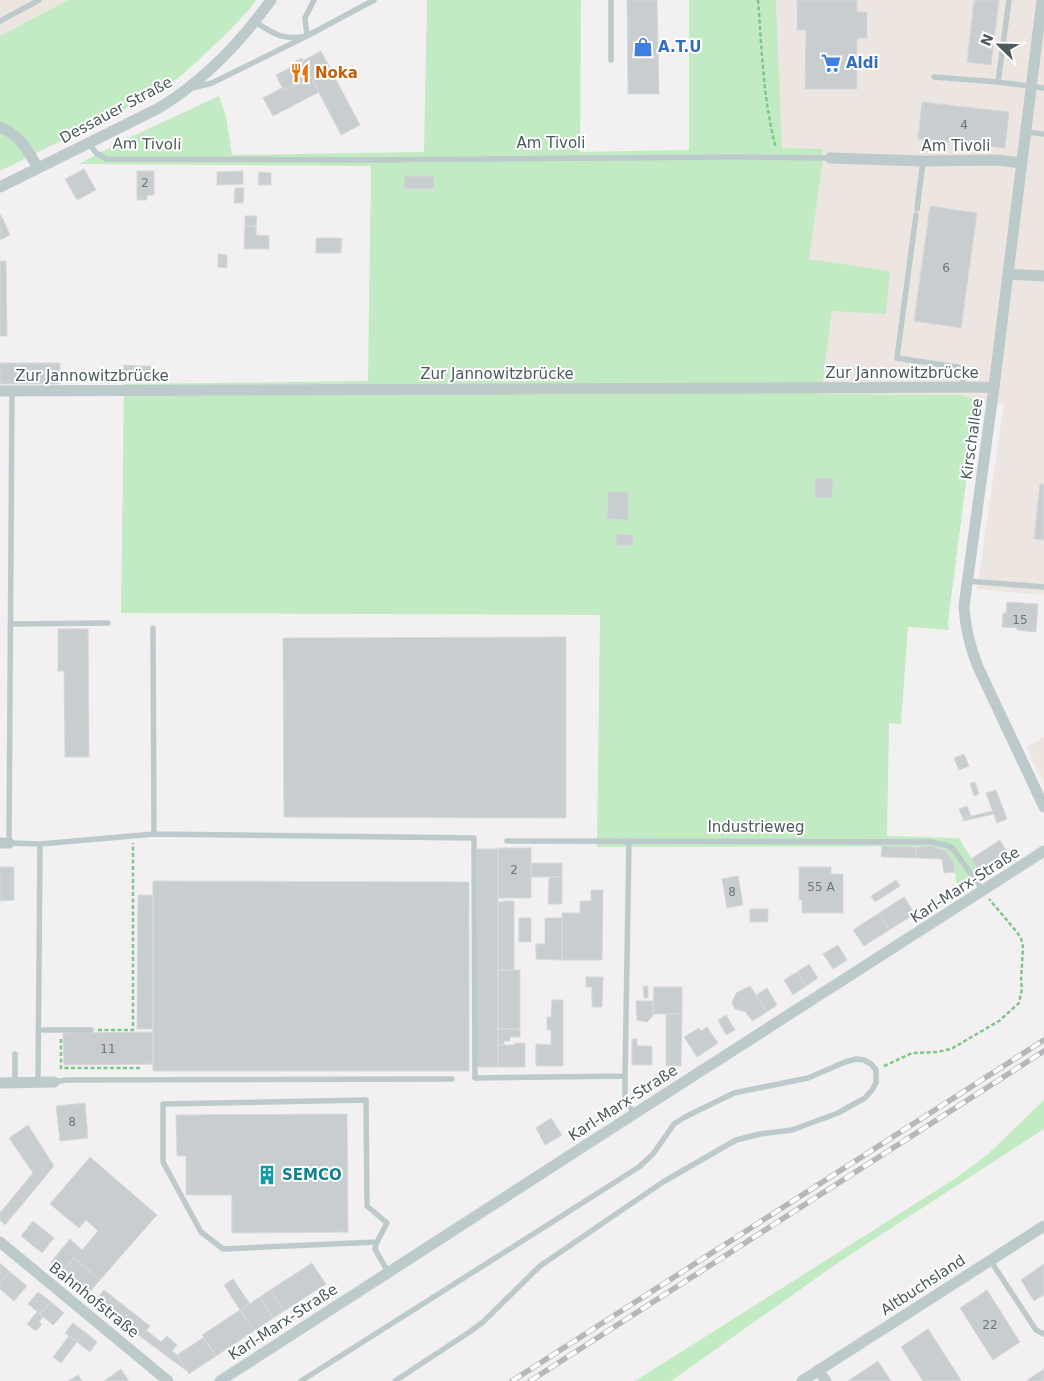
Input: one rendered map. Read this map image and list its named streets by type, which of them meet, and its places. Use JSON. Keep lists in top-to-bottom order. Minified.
{"streets":{"street":["Dessauer Straße","Am Tivoli","Zur Jannowitzbrücke","Kirschallee","Karl-Marx-Straße","Altbuchsland","Bahnhofstraße"],"lane":["Industrieweg"]},"crossings":[["Dessauer Straße","Am Tivoli"],["Am Tivoli","Kirschallee"],["Zur Jannowitzbrücke","Kirschallee"],["Industrieweg","Karl-Marx-Straße"]],"places":{"shop":["A.T.U"],"supermarket":["Aldi"],"restaurant":["Noka"],"building":["SEMCO"]},"house_numbers":["4","2","6","15","2","55 A","8","11","8","22"],"north":"top left"}
